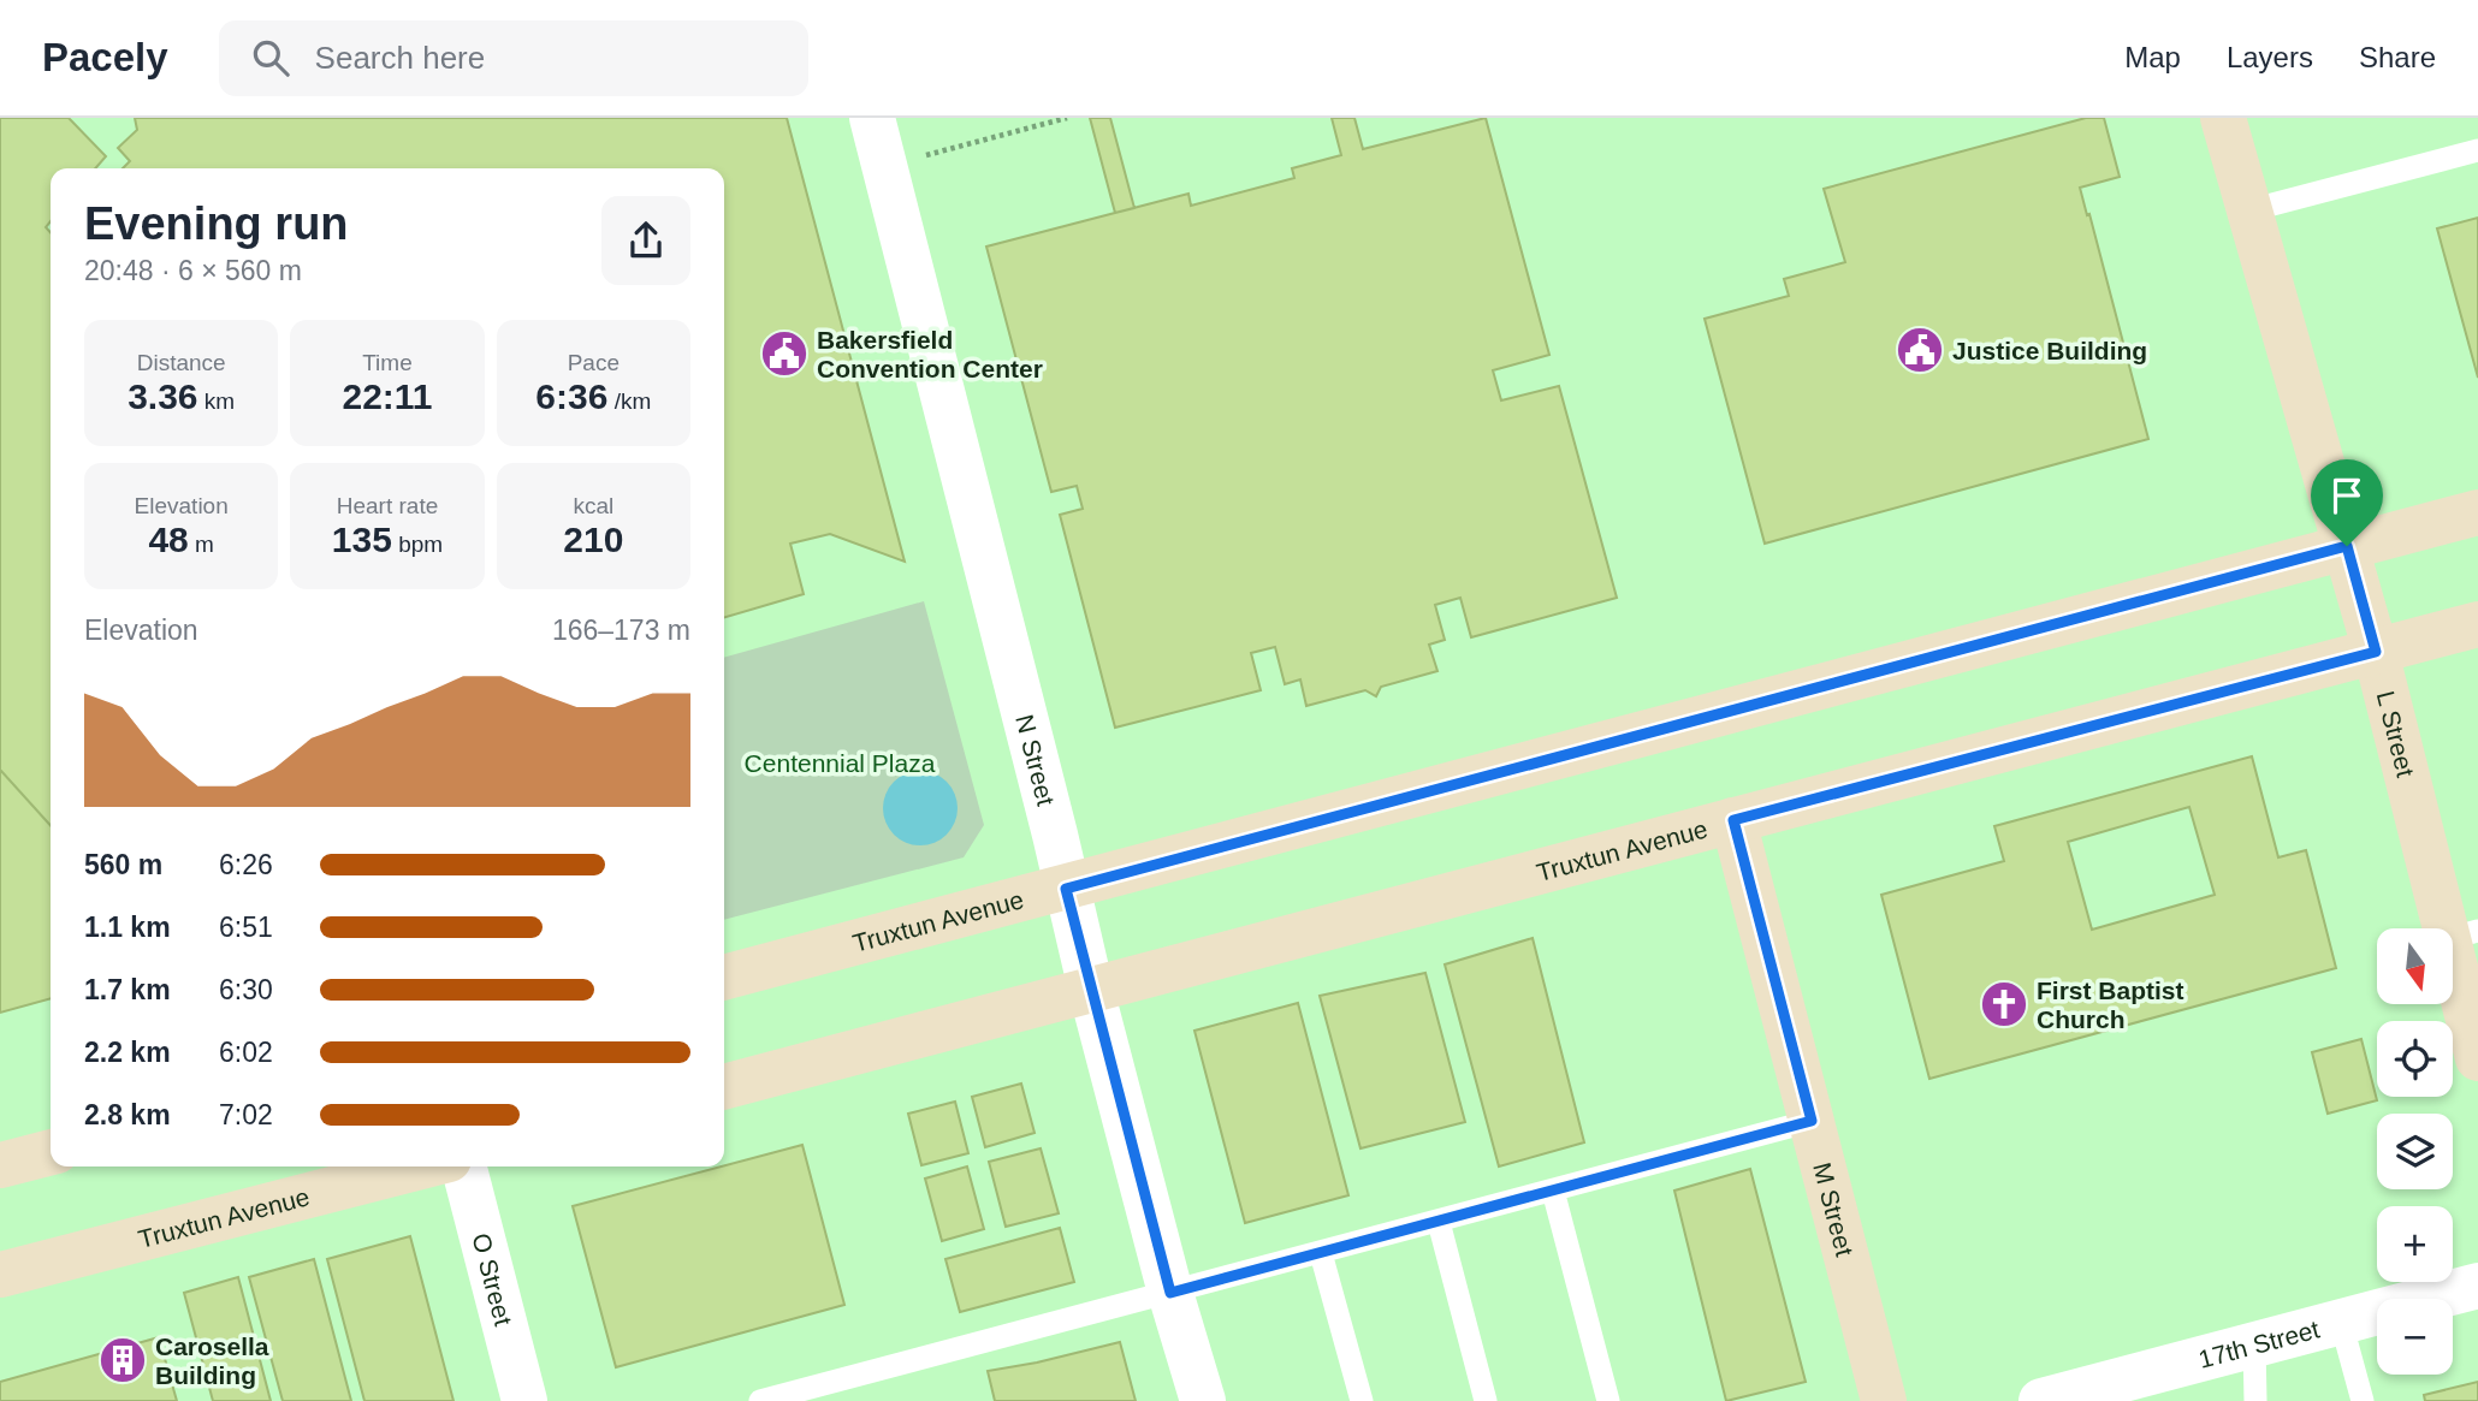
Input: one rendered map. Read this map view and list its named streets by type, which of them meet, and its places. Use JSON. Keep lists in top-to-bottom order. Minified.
{"streets":{"main road":["L Street","Truxtun Avenue","M Street"],"street":["N Street","O Street","17th Street"]},"crossings":[["L Street","Truxtun Avenue"],["N Street","Truxtun Avenue"],["Truxtun Avenue","M Street"]],"parks":["Centennial Plaza"],"places":{"public building":["Justice Building","Bakersfield Convention Center"],"church":["First Baptist Church"],"building":["Carosella Building"]},"north":"bottom","page":{"header":"Pacely","search":"Search here","nav":["Map","Layers","Share"],"heading":["Evening run","20:48 · 6 × 560 m"],"stats":[["Distance","3.36 km"],["Time","22:11"],["Pace","6:36 /km"],["Elevation","48 m"],["Heart rate","135 bpm"],["kcal","210"]],"chart":["Elevation","166–173 m"],"list":[{"name":"560 m","note":"6:26"},{"name":"1.1 km","note":"6:51"},{"name":"1.7 km","note":"6:30"},{"name":"2.2 km","note":"6:02"},{"name":"2.8 km","note":"7:02"}],"map_buttons":["+","−"]}}
